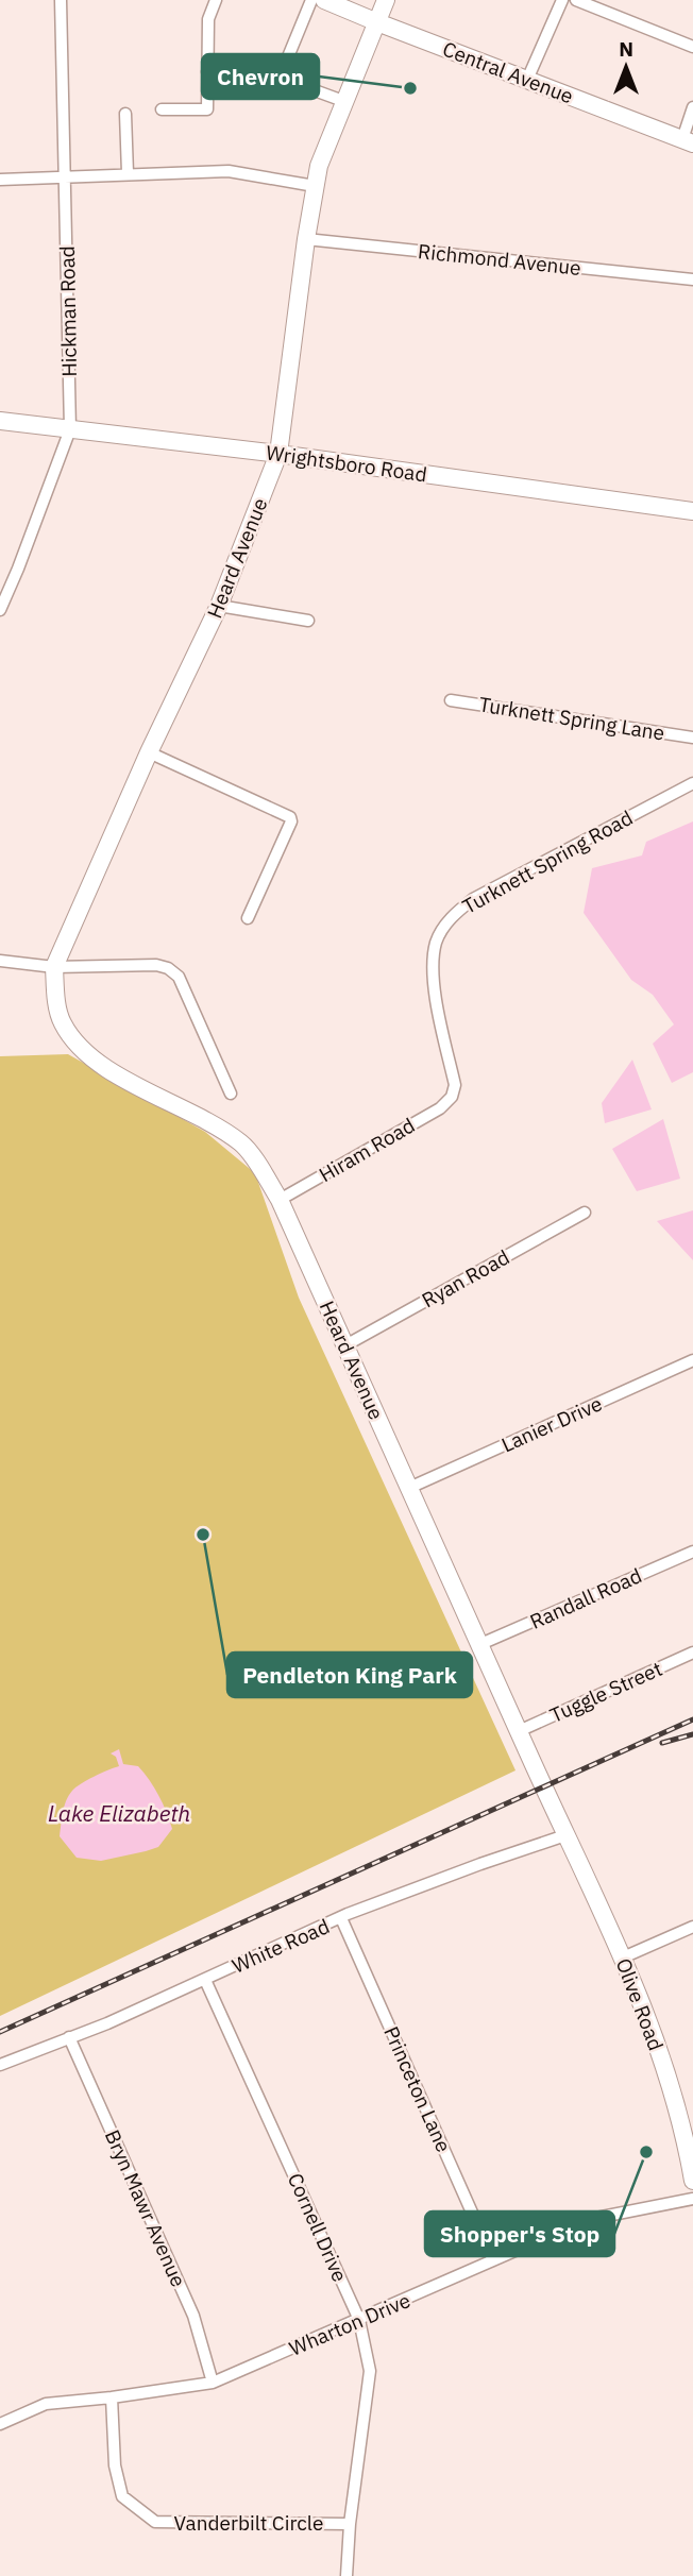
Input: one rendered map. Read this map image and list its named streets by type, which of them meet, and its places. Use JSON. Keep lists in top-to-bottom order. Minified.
{"streets":{"street":["Central Avenue","Richmond Avenue","Hickman Road","Wrightsboro Road","Heard Avenue","Turknett Spring Lane","Turknett Spring Road","Hiram Road","Ryan Road","Lanier Drive","Randall Road","Tuggle Street","White Road","Olive Road","Princeton Lane","Bryn Mawr Avenue","Cornell Drive","Wharton Drive","Vanderbilt Circle"]},"crossings":[["Central Avenue","Heard Avenue"],["Richmond Avenue","Heard Avenue"],["Hickman Road","Wrightsboro Road"],["Wrightsboro Road","Heard Avenue"],["Heard Avenue","Hiram Road"],["Heard Avenue","Ryan Road"],["Heard Avenue","Lanier Drive"],["Heard Avenue","Randall Road"],["Heard Avenue","Tuggle Street"],["Heard Avenue","White Road"],["Heard Avenue","Olive Road"],["Turknett Spring Road","Hiram Road"],["White Road","Olive Road"],["White Road","Princeton Lane"],["White Road","Bryn Mawr Avenue"],["White Road","Cornell Drive"],["Princeton Lane","Wharton Drive"],["Bryn Mawr Avenue","Wharton Drive"],["Cornell Drive","Wharton Drive"],["Cornell Drive","Vanderbilt Circle"],["Wharton Drive","Vanderbilt Circle"]],"water":["Lake Elizabeth"],"places":["Chevron","Pendleton King Park","Shopper's Stop"],"north":"top"}
